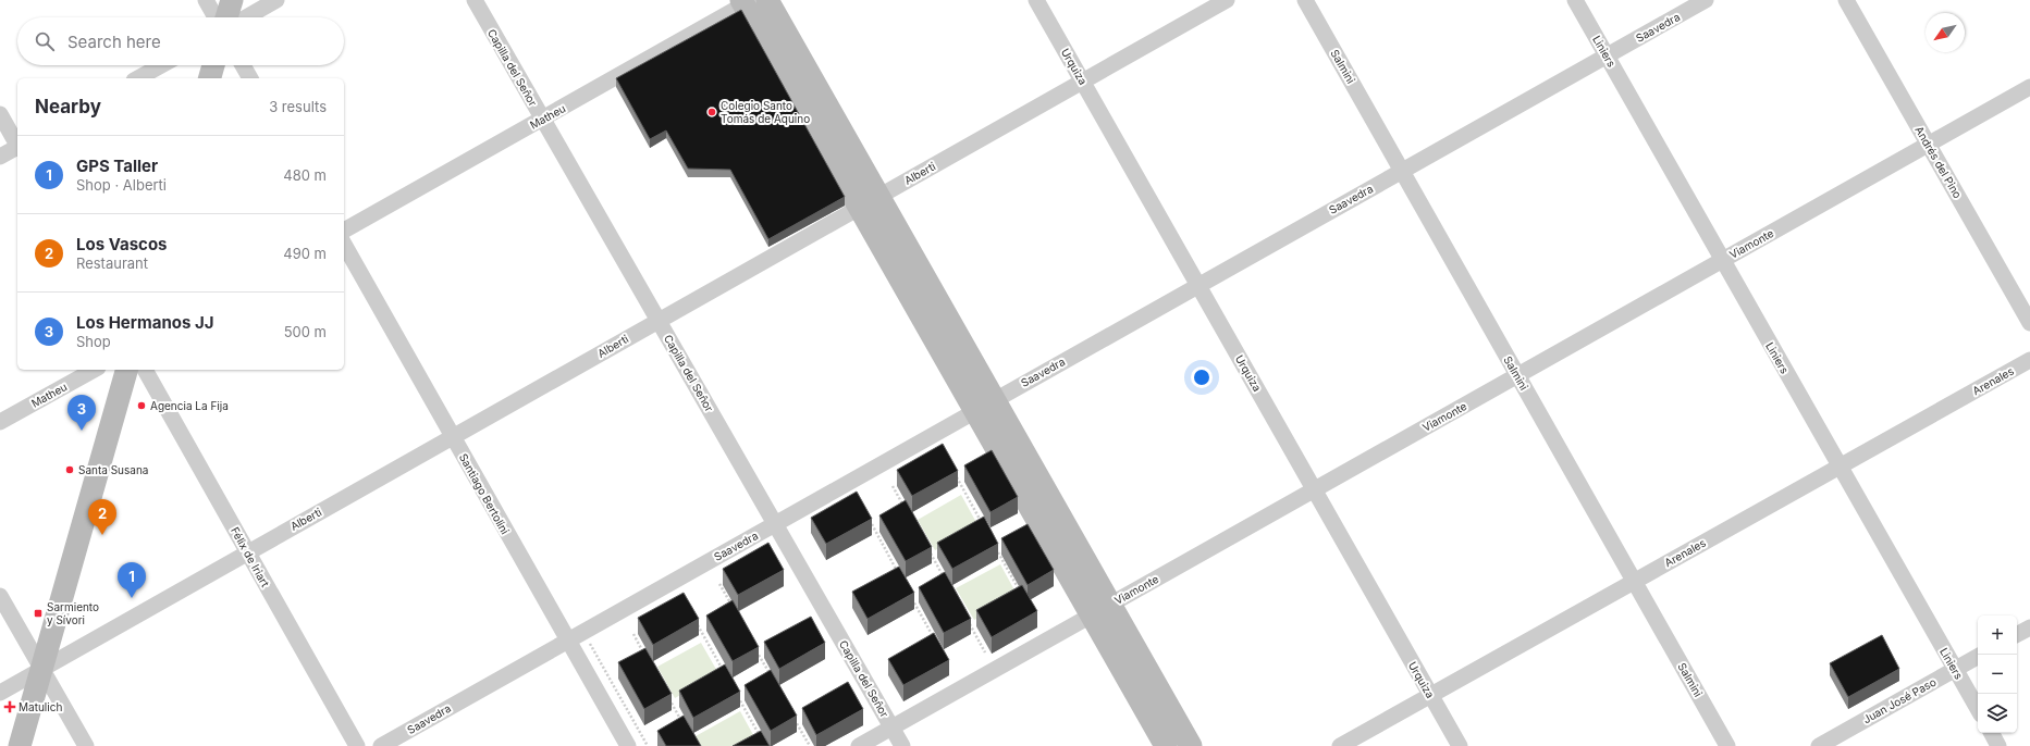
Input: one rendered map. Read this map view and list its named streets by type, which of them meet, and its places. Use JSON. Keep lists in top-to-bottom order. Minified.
{"streets":{"street":["Saavedra","Liniers","Urquiza","Salmini","Capilla del Señor","Matheu","Andrés del Pino","Alberti","Viamonte","Arenales","Santiago Bertolini","Félix de Iriart","Juan José Paso"]},"crossings":[["Saavedra","Liniers"],["Saavedra","Urquiza"],["Saavedra","Salmini"],["Saavedra","Capilla del Señor"],["Saavedra","Santiago Bertolini"],["Liniers","Viamonte"],["Liniers","Arenales"],["Liniers","Juan José Paso"],["Urquiza","Alberti"],["Urquiza","Viamonte"],["Urquiza","Arenales"],["Salmini","Viamonte"],["Salmini","Arenales"],["Capilla del Señor","Matheu"],["Capilla del Señor","Alberti"],["Capilla del Señor","Viamonte"],["Andrés del Pino","Viamonte"],["Alberti","Santiago Bertolini"],["Alberti","Félix de Iriart"]],"places":{"other":["Colegio Santo Tomás de Aquino","Agencia La Fija","Santa Susana"],"transit":["Sarmiento y Sívori"],"health":["Matulich"]},"north":"bottom left","page":{"search":"Search here","heading":["Nearby","3 results"],"list":[{"mark":"1","name":"GPS Taller","note":"Shop · Alberti","value":"480 m"},{"mark":"2","name":"Los Vascos","note":"Restaurant","value":"490 m"},{"mark":"3","name":"Los Hermanos JJ","note":"Shop","value":"500 m"}],"pins":["3","2","1"],"map_buttons":["+","−"]}}
